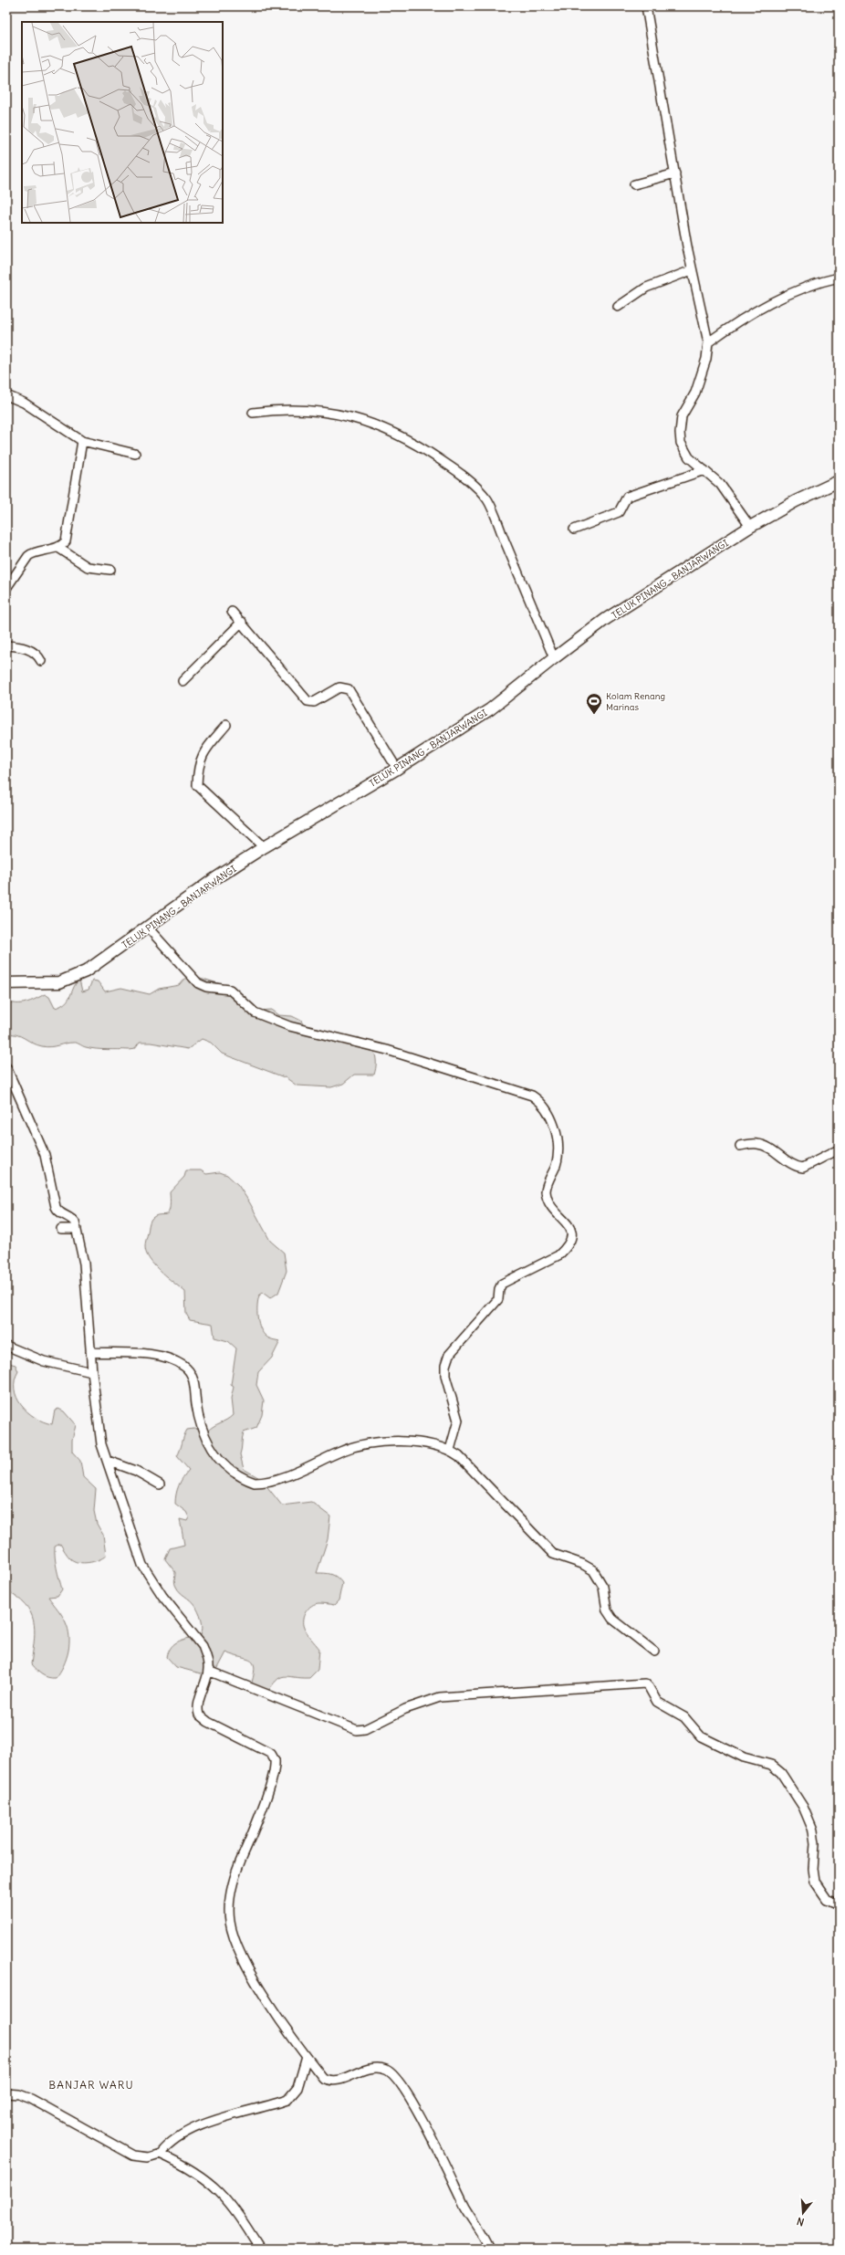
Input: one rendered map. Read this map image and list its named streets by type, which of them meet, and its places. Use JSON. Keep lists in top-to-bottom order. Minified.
{"streets":{"main road":["TELUK PINANG - BANJARWANGI"]},"districts":["BANJAR WARU"],"places":{"sports":["Kolam Renang Marinas"]},"north":"bottom"}
